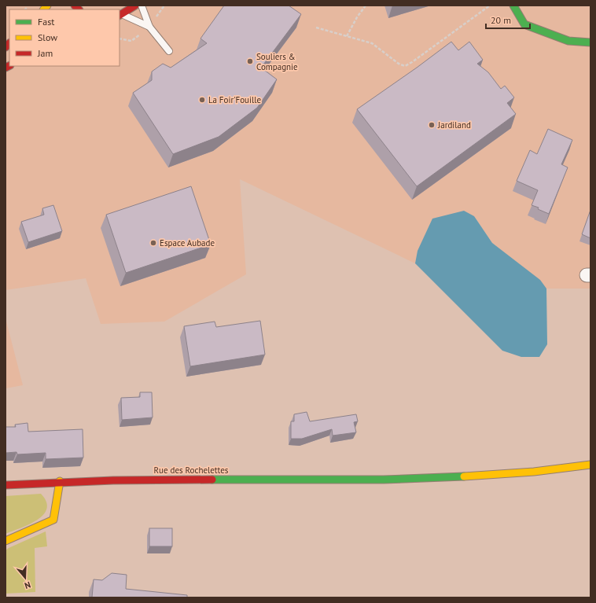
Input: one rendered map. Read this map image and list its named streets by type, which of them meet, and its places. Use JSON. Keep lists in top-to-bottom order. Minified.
{"streets":{"street":["Rue des Rochelettes"]},"places":["Souliers & Compagnie","La Foir'Fouille","Jardiland","Espace Aubade"],"legend":["Fast","Slow","Jam"],"scale_bar":"20 m","north":"bottom"}
